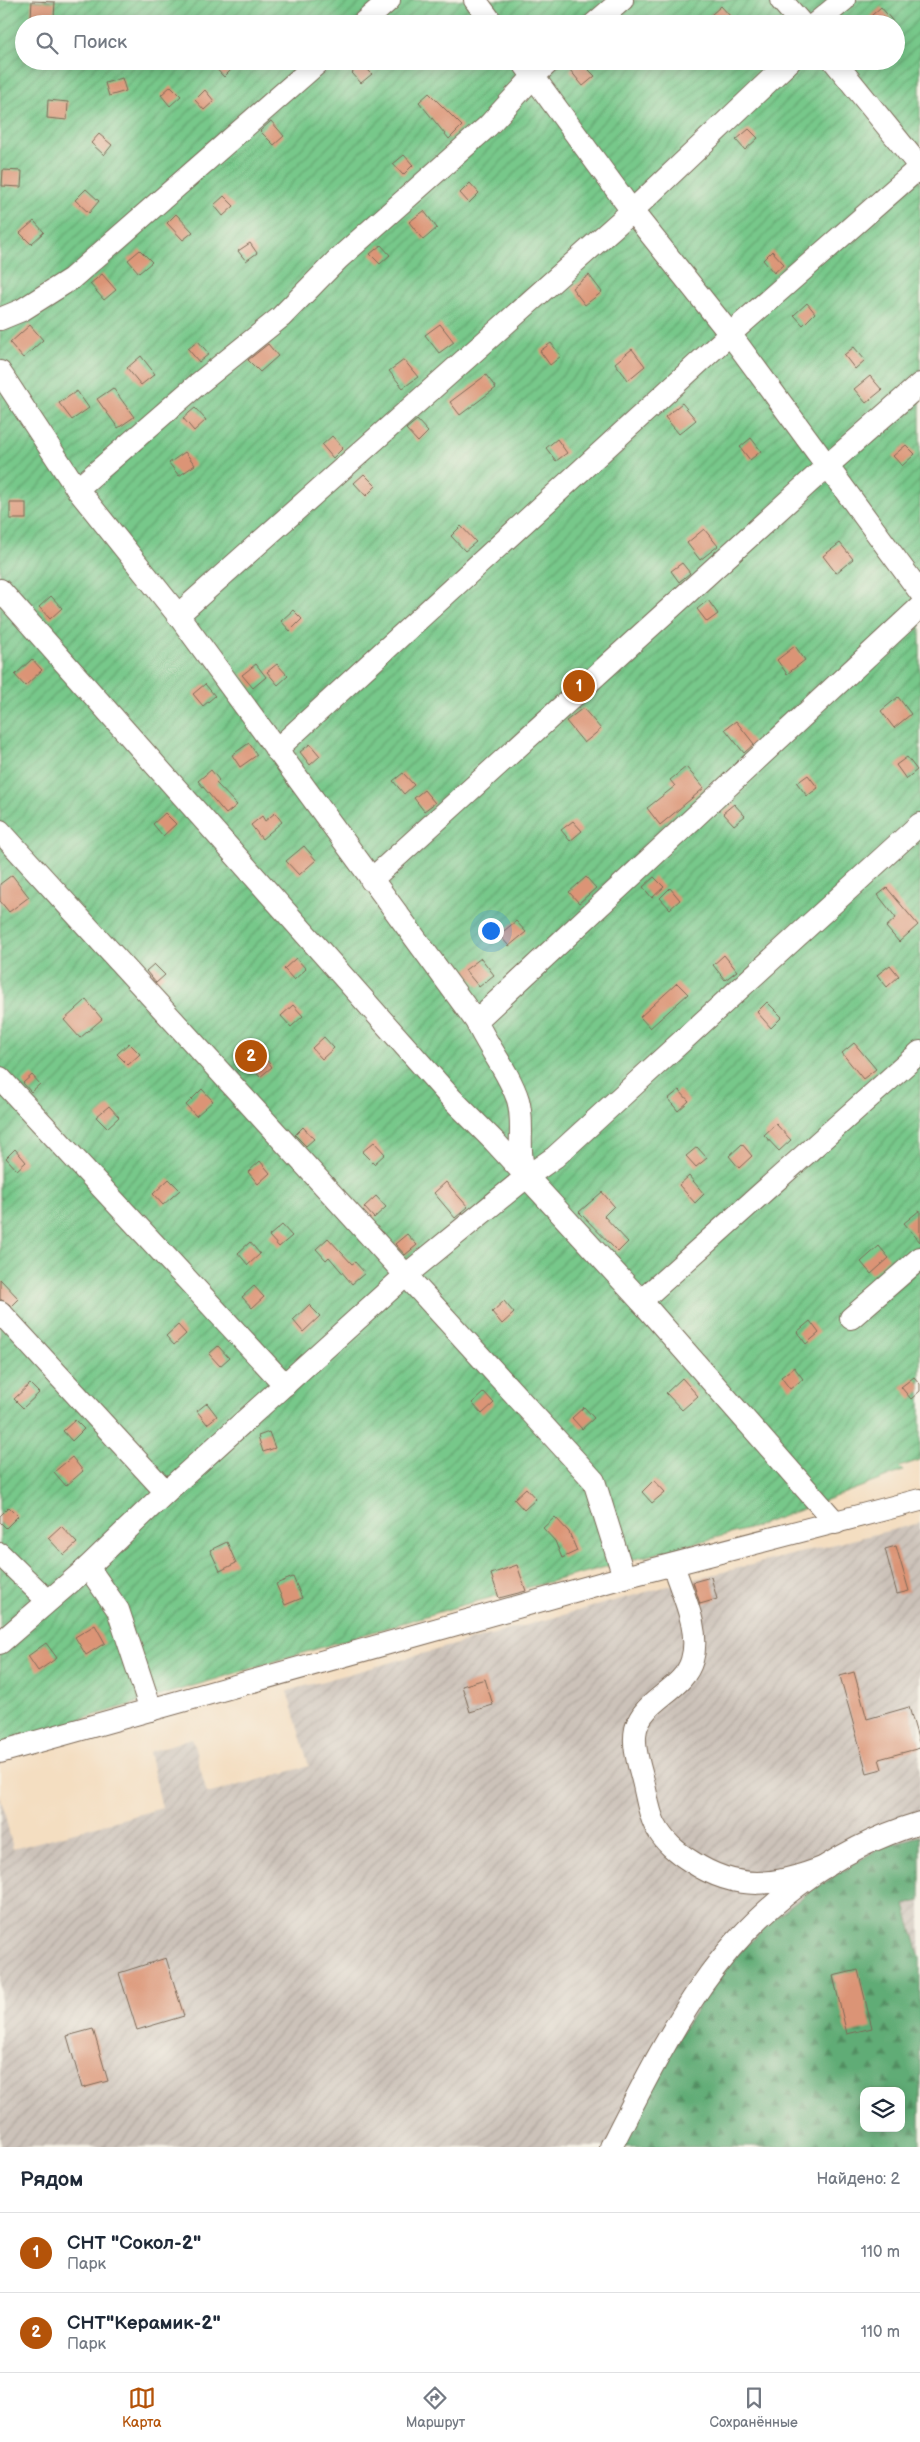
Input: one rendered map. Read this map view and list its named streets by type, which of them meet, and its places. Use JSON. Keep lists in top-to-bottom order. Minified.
{"page":{"search":"Поиск","pins":["1","2"],"heading":["Рядом","Найдено: 2"],"list":[{"mark":"1","name":"СНТ \"Сокол-2\"","note":"Парк","value":"110 m"},{"mark":"2","name":"СНТ\"Керамик-2\"","note":"Парк","value":"110 m"}],"nav":["Карта","Маршрут","Сохранённые"]}}
